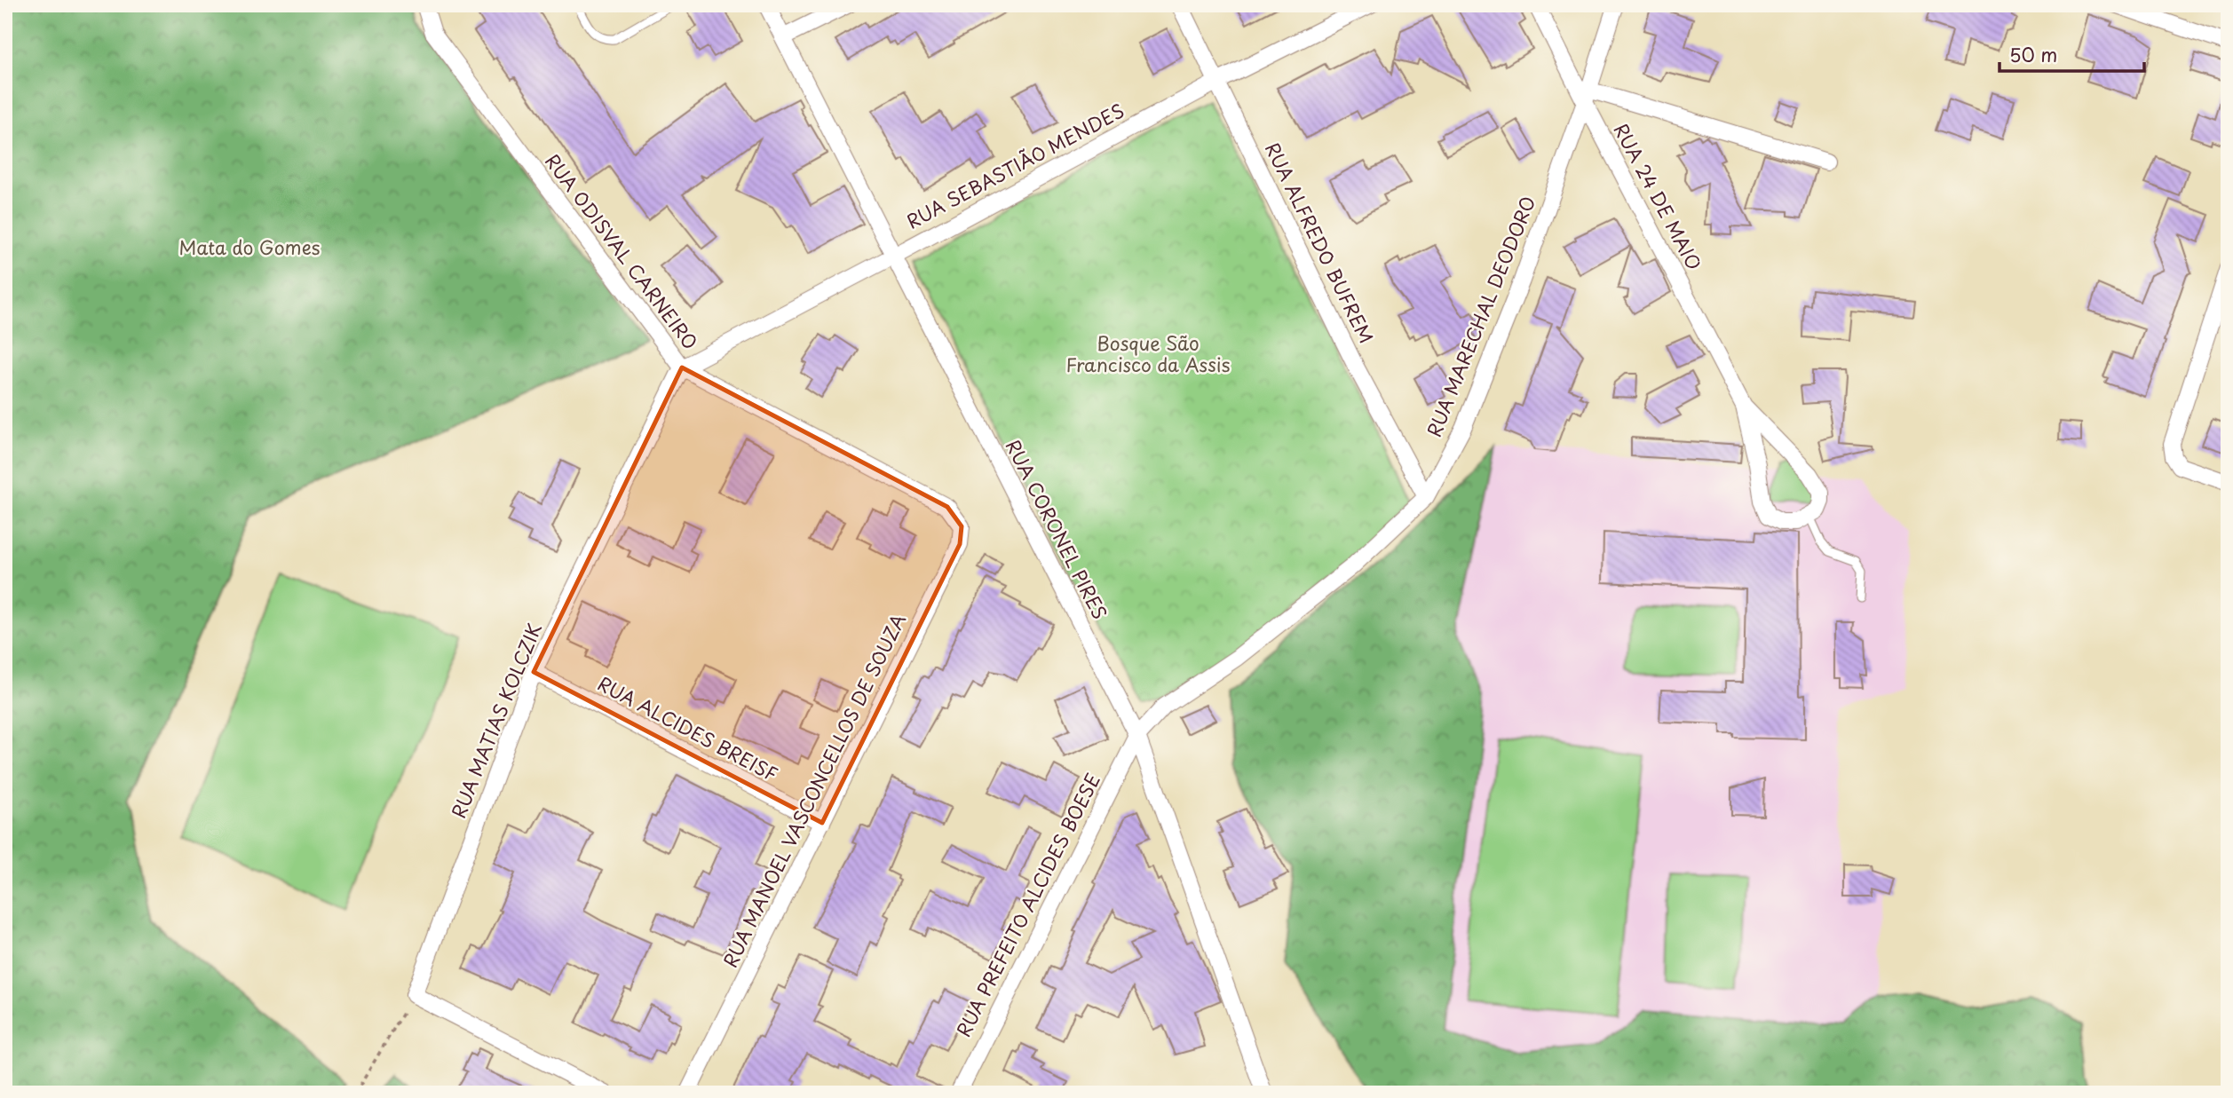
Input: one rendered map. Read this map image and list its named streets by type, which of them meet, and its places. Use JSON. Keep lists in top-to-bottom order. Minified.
{"streets":{"street":["RUA SEBASTIÃO MENDES","RUA 24 DE MAIO","RUA ALFREDO BUFREM","RUA ODISVAL CARNEIRO","RUA MARECHAL DEODORO","RUA CORONEL PIRES","RUA MATIAS KOLCZIK","RUA ALCIDES BREISF","RUA MANOEL VASCONCELLOS DE SOUZA","RUA PREFEITO ALCIDES BOESE"]},"crossings":[["RUA SEBASTIÃO MENDES","RUA ALFREDO BUFREM"],["RUA SEBASTIÃO MENDES","RUA ODISVAL CARNEIRO"],["RUA SEBASTIÃO MENDES","RUA CORONEL PIRES"],["RUA SEBASTIÃO MENDES","RUA MATIAS KOLCZIK"],["RUA 24 DE MAIO","RUA MARECHAL DEODORO"],["RUA ALFREDO BUFREM","RUA MARECHAL DEODORO"],["RUA ODISVAL CARNEIRO","RUA MATIAS KOLCZIK"],["RUA ODISVAL CARNEIRO","RUA MANOEL VASCONCELLOS DE SOUZA"],["RUA MARECHAL DEODORO","RUA CORONEL PIRES"],["RUA MARECHAL DEODORO","RUA PREFEITO ALCIDES BOESE"],["RUA CORONEL PIRES","RUA PREFEITO ALCIDES BOESE"],["RUA MATIAS KOLCZIK","RUA ALCIDES BREISF"],["RUA ALCIDES BREISF","RUA MANOEL VASCONCELLOS DE SOUZA"]],"parks":["Mata do Gomes","Bosque São Francisco da Assis"],"scale_bar":"50 m"}
